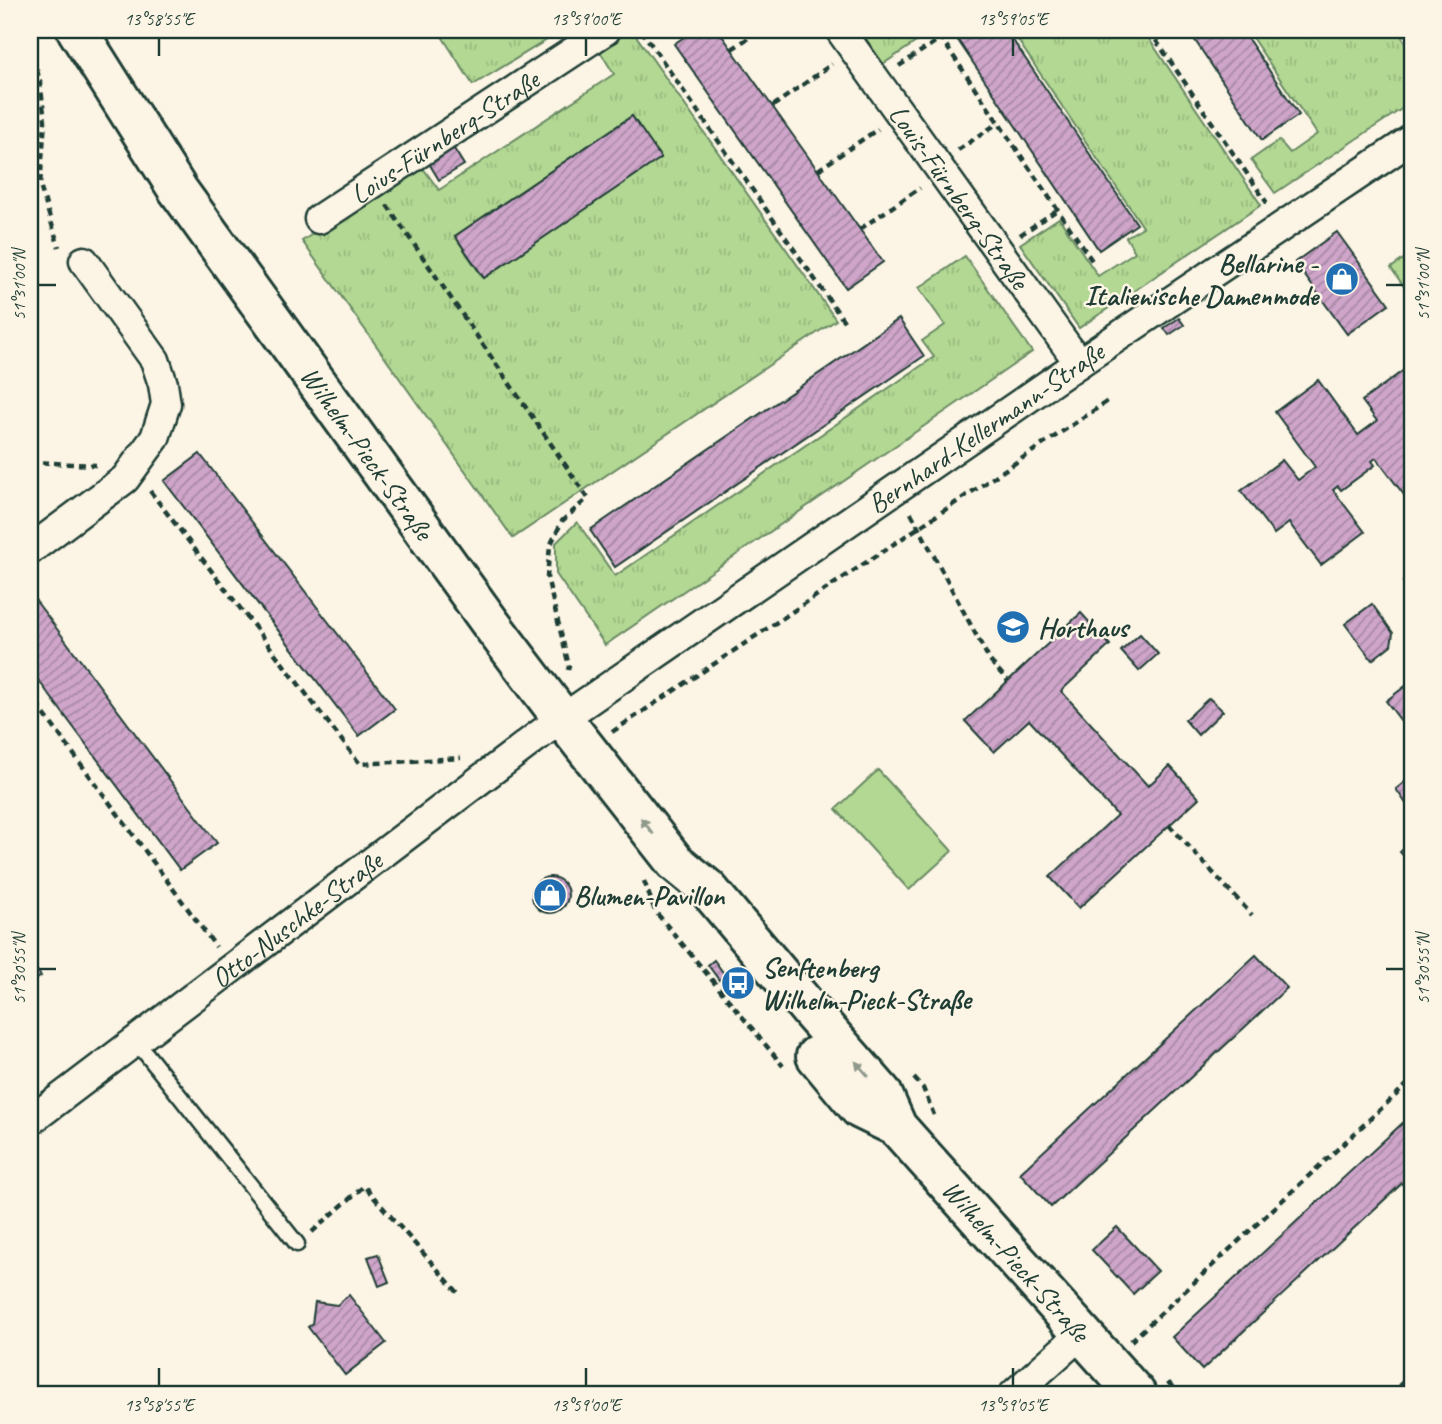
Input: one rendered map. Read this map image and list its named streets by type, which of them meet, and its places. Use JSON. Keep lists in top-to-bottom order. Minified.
{"streets":{"main road":["Wilhelm-Pieck-Straße"],"street":["Loius-Fürnberg-Straße","Louis-Fürnberg-Straße","Bernhard-Kellermann-Straße","Otto-Nuschke-Straße"]},"crossings":[["Louis-Fürnberg-Straße","Bernhard-Kellermann-Straße"],["Bernhard-Kellermann-Straße","Wilhelm-Pieck-Straße"],["Bernhard-Kellermann-Straße","Otto-Nuschke-Straße"],["Wilhelm-Pieck-Straße","Otto-Nuschke-Straße"]],"one_way":["Wilhelm-Pieck-Straße"],"places":{"shop":["Bellarine - Italienische Damenmode","Blumen-Pavillon"],"school or university":["Horthaus"],"bus stop":["Senftenberg Wilhelm-Pieck-Straße"]},"coordinates":["13°58'55\"E","13°59'00\"E","13°59'05\"E","51°31'00\"N","51°30'55\"N"]}
